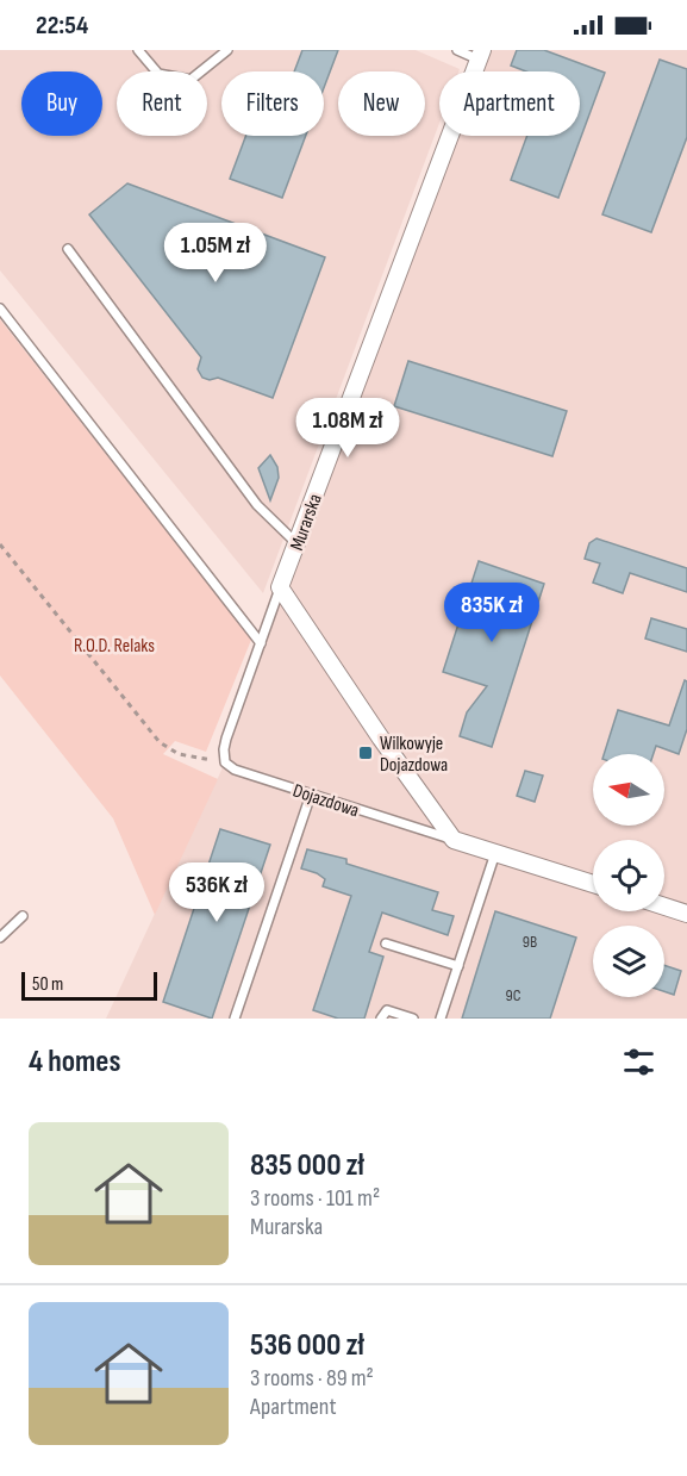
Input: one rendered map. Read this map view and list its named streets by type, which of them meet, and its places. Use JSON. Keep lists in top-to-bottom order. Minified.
{"streets":{"street":["Murarska","Dojazdowa"]},"parks":["R.O.D. Relaks"],"places":{"transit":["Wilkowyje Dojazdowa"]},"house_numbers":["9B","9C"],"scale_bar":"50 m","north":"left","page":{"status":"22:54","chip":["Buy","Rent","Filters","New","Apartment"],"price":["1.05M zł","1.08M zł","835K zł","536K zł"],"scale":"50 m","heading":"4 homes","list":[{"name":"835 000 zł","note":"3 rooms · 101 m² · Murarska"},{"name":"536 000 zł","note":"3 rooms · 89 m² · Apartment"}]}}
